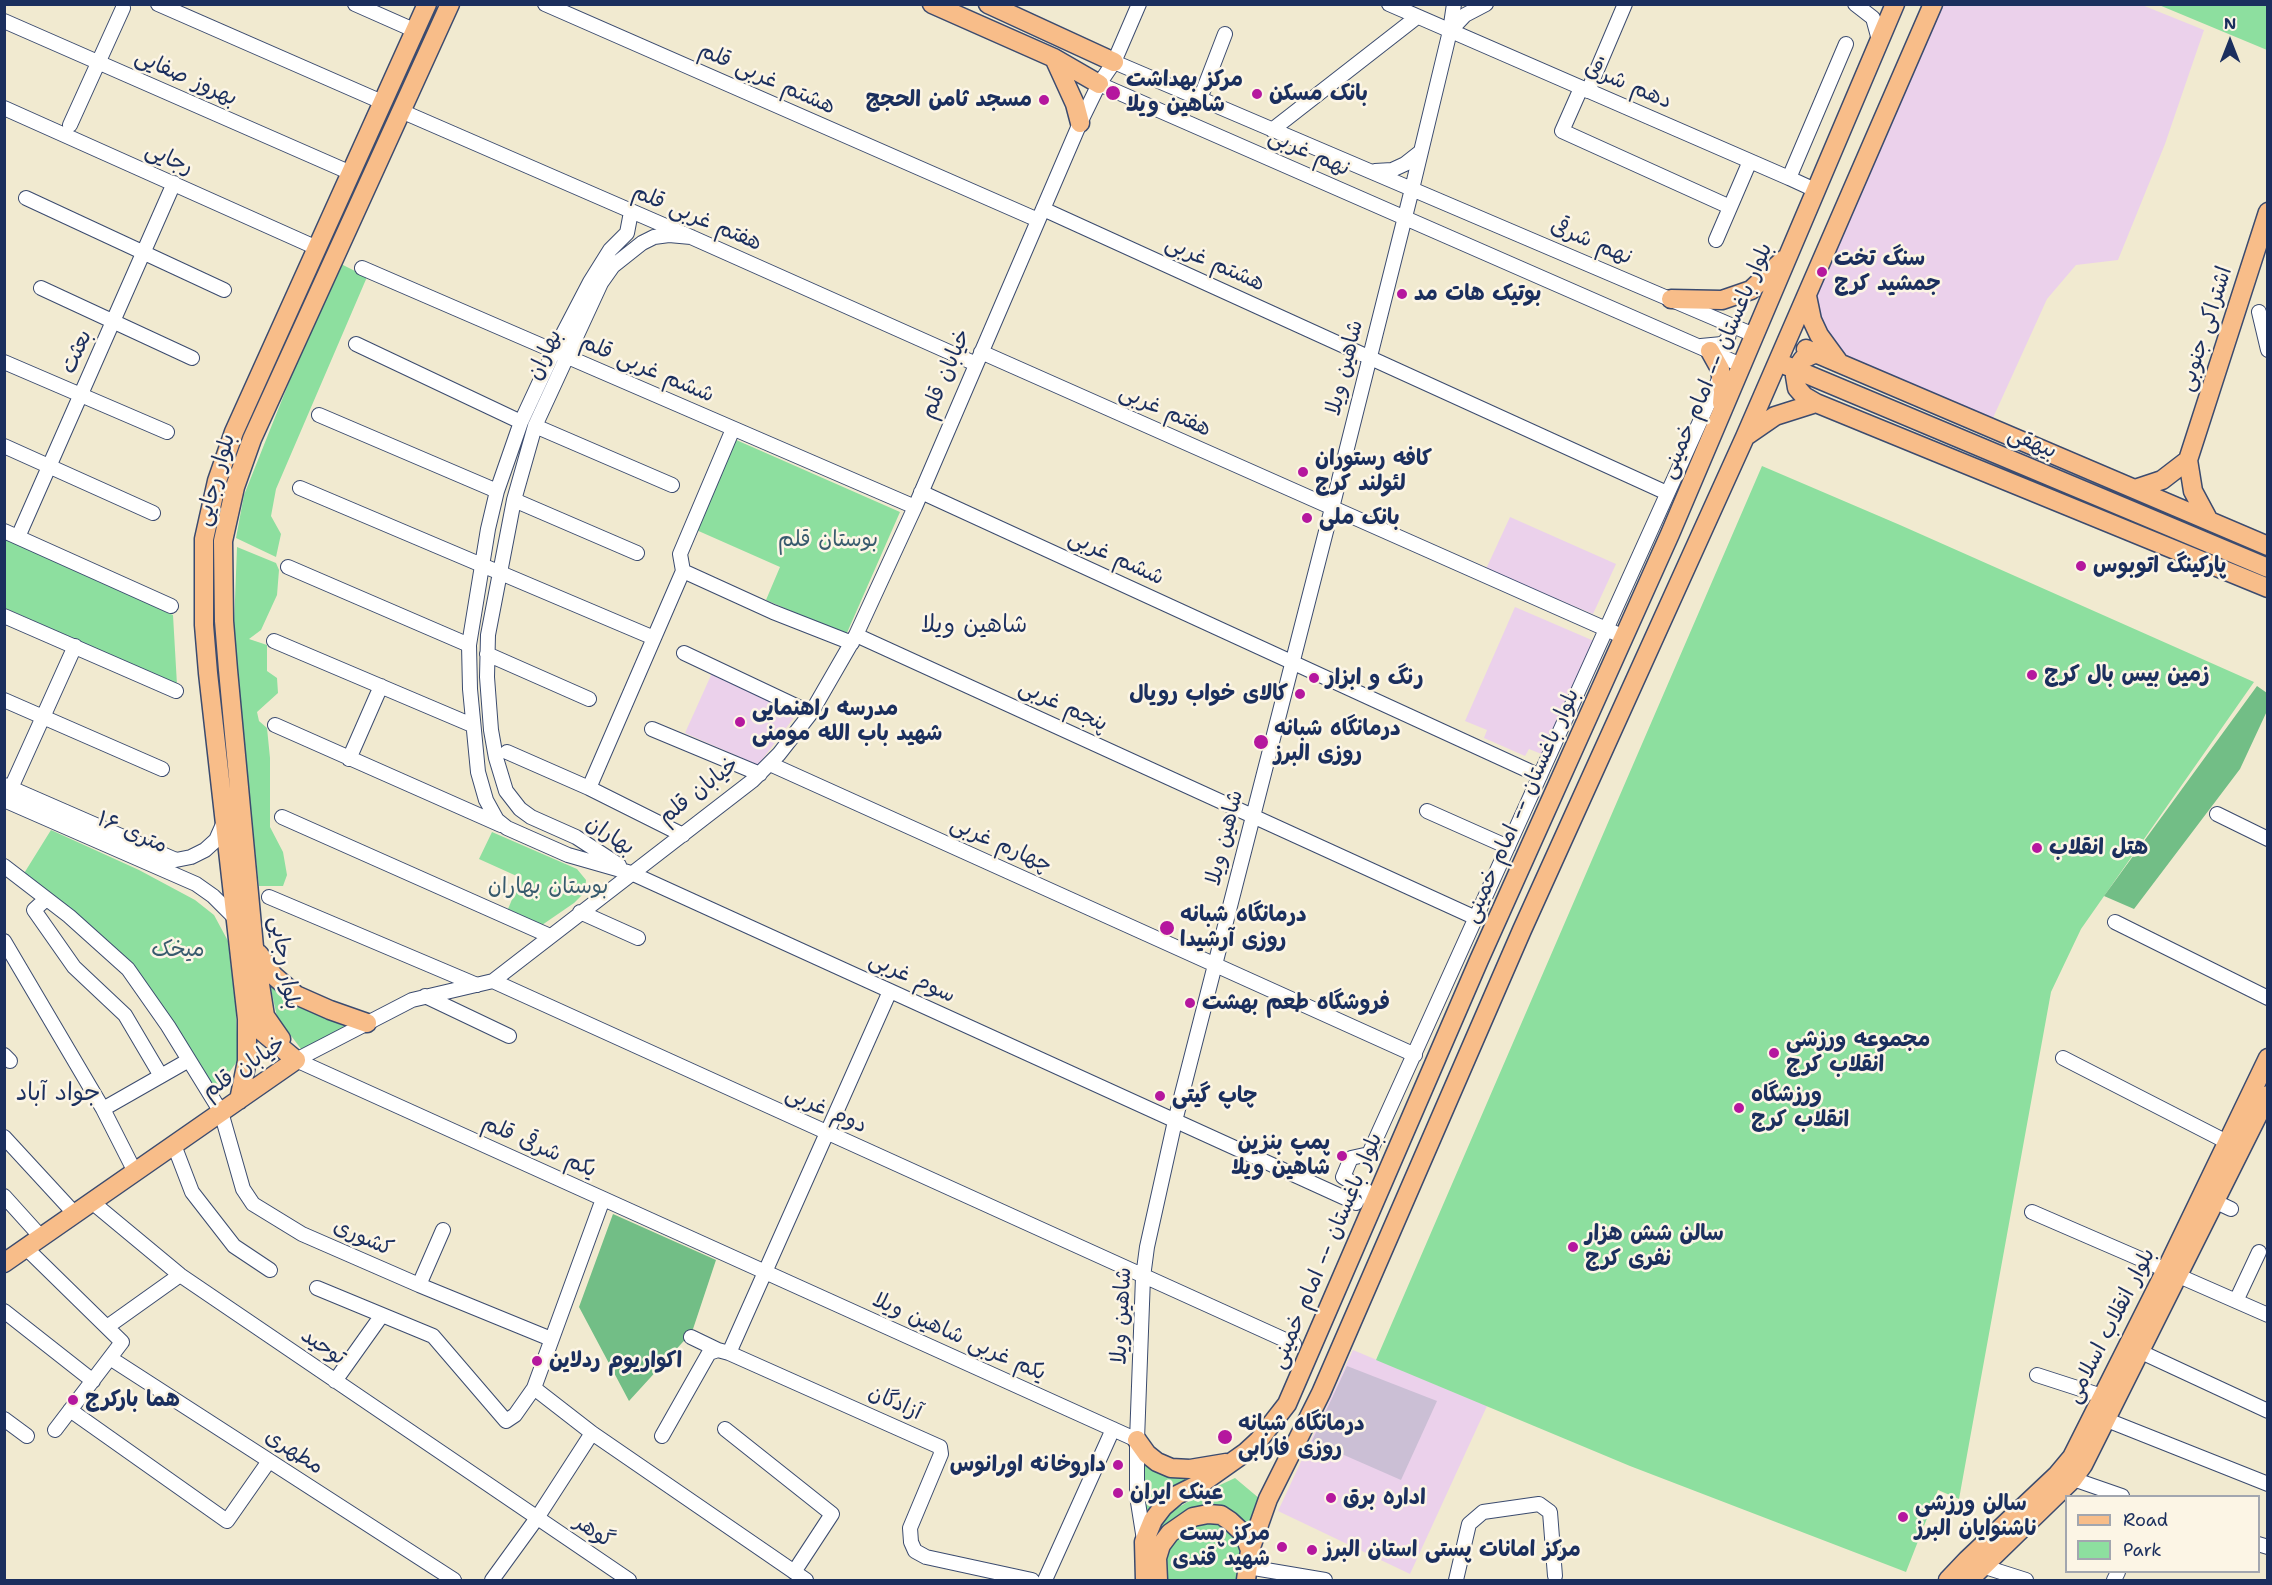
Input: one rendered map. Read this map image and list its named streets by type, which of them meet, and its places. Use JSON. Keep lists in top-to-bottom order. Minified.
{"streets":{"main road":["اشتراکی جنوبی","بلوار باغستان -- امام خمینی","خیابان قلم","بیهقی","بلوار رجایی","بلوار انقلاب اسلامی"],"street":["بهروز صفایی","هشتم غربی قلم","دهم شرقی","نهم غربی","رجایی","هفتم غربی قلم","نهم شرقی","هشتم غربی","بعثت","بهاران","شاهین ویلا","ششم غربی قلم","هفتم غربی","ششم غربی","پنجم غربی","۱۶ متری","چهارم غربی","سوم غربی","دوم غربی","یکم شرقی قلم","کشوری","یکم غربی شاهین ویلا","توحید","آزادگان","مطهری","گوهر"]},"crossings":[["بهروز صفایی","بلوار رجایی"],["هشتم غربی قلم","هشتم غربی"],["هشتم غربی قلم","خیابان قلم"],["دهم شرقی","بلوار باغستان -- امام خمینی"],["دهم شرقی","شاهین ویلا"],["نهم غربی","نهم شرقی"],["نهم غربی","شاهین ویلا"],["نهم غربی","خیابان قلم"],["رجایی","بعثت"],["رجایی","بلوار رجایی"],["هفتم غربی قلم","بهاران"],["هفتم غربی قلم","خیابان قلم"],["هفتم غربی قلم","هفتم غربی"],["هفتم غربی قلم","بلوار رجایی"],["نهم شرقی","بلوار باغستان -- امام خمینی"],["نهم شرقی","شاهین ویلا"],["هشتم غربی","شاهین ویلا"],["هشتم غربی","خیابان قلم"],["اشتراکی جنوبی","بیهقی"],["بهاران","ششم غربی قلم"],["بهاران","خیابان قلم"],["بهاران","سوم غربی"],["بلوار باغستان -- امام خمینی","شاهین ویلا"],["بلوار باغستان -- امام خمینی","هفتم غربی"],["بلوار باغستان -- امام خمینی","سوم غربی"],["شاهین ویلا","هفتم غربی"],["شاهین ویلا","ششم غربی"],["شاهین ویلا","پنجم غربی"],["شاهین ویلا","چهارم غربی"],["شاهین ویلا","سوم غربی"],["شاهین ویلا","دوم غربی"],["شاهین ویلا","یکم غربی شاهین ویلا"],["ششم غربی قلم","خیابان قلم"],["خیابان قلم","هفتم غربی"],["خیابان قلم","بلوار رجایی"],["خیابان قلم","ششم غربی"],["خیابان قلم","پنجم غربی"],["خیابان قلم","چهارم غربی"],["خیابان قلم","سوم غربی"],["خیابان قلم","دوم غربی"],["خیابان قلم","یکم شرقی قلم"],["خیابان قلم","کشوری"],["خیابان قلم","توحید"],["بلوار رجایی","۱۶ متری"],["بلوار رجایی","یکم شرقی قلم"],["یکم شرقی قلم","یکم غربی شاهین ویلا"],["توحید","گوهر"]],"districts":["شاهین ویلا","جواد آباد"],"parks":["بوستان قلم","بوستان بهاران","میخک"],"places":["مرکز بهداشت شاهین ویلا","بانک مسکن","مسجد ثامن الحجج","سنگ تخت جمشید کرج","بوتیک هات مد","کافه رستوران لئولند کرج","بانک ملی","پارکینگ اتوبوس","زمین بیس بال کرج","رنگ و ابزار","کالای خواب رویال","مدرسه راهنمایی شهید باب الله مومنی","درمانگاه شبانه روزی البرز","هتل انقلاب","درمانگاه شبانه روزی آرشیدا","فروشگاه طعم بهشت","مجموعه ورزشی انقلاب کرج","چاپ گیتی","ورزشگاه انقلاب کرج","پمپ بنزین شاهین ویلا","سالن شش هزار نفری کرج","اکواریوم ردلاین","هما بارکرج","درمانگاه شبانه روزی فارابی","داروخانه اورانوس","عینک ایران","اداره برق","سالن ورزشی ناشنوایان البرز","مرکز پست شهید قندی","مرکز امانات پستی استان البرز"],"legend":["Road","Park"],"north":"top"}
